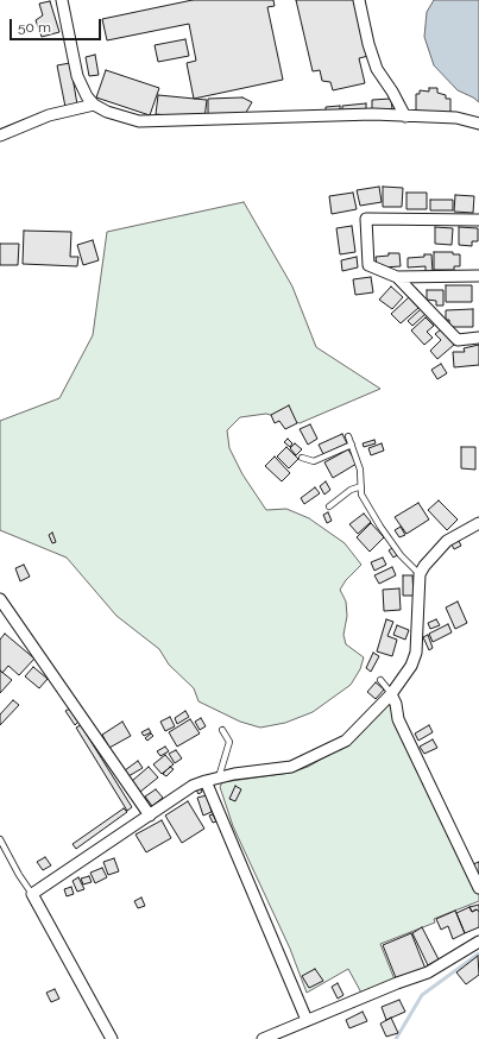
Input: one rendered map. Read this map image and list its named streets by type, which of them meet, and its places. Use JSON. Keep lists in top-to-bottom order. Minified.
{"scale_bar":"50 m"}
